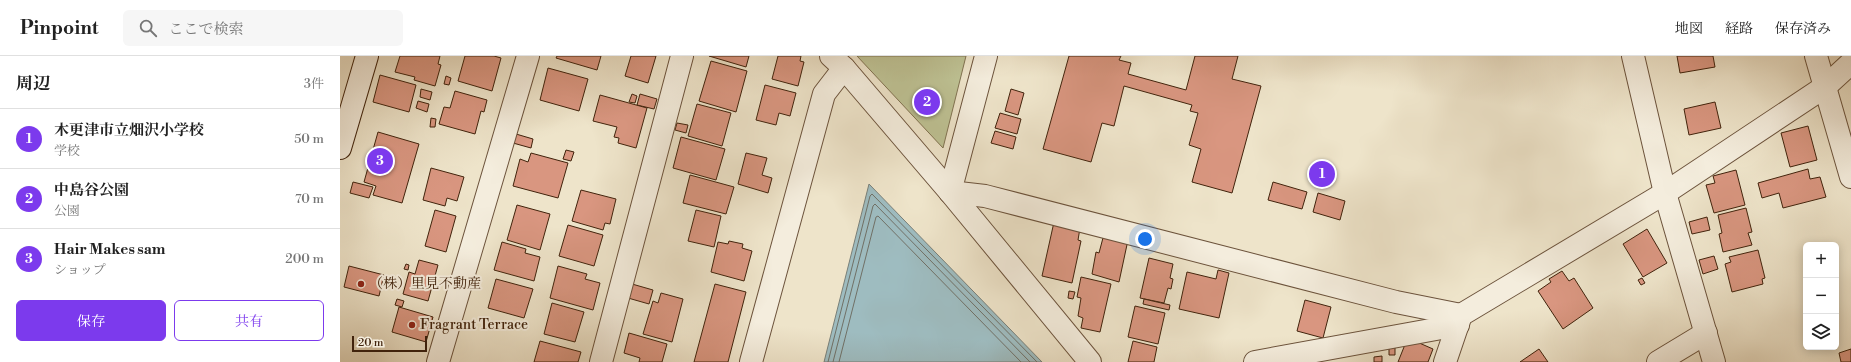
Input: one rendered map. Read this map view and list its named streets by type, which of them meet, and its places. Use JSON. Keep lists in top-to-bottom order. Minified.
{"places":["（株）里見不動産","Fragrant Terrace"],"scale_bar":"20 m","page":{"header":"Pinpoint","search":"ここで検索","nav":["地図","経路","保存済み"],"heading":["周辺","3件"],"pins":["2","3","1"],"list":[{"mark":"1","name":"木更津市立畑沢小学校","note":"学校","value":"50 m"},{"mark":"2","name":"中島谷公園","note":"公園","value":"70 m"},{"mark":"3","name":"Hair Makes sam","note":"ショップ","value":"200 m"}],"map_buttons":["+","−"],"buttons":["保存","共有"],"scale":"20 m"}}
